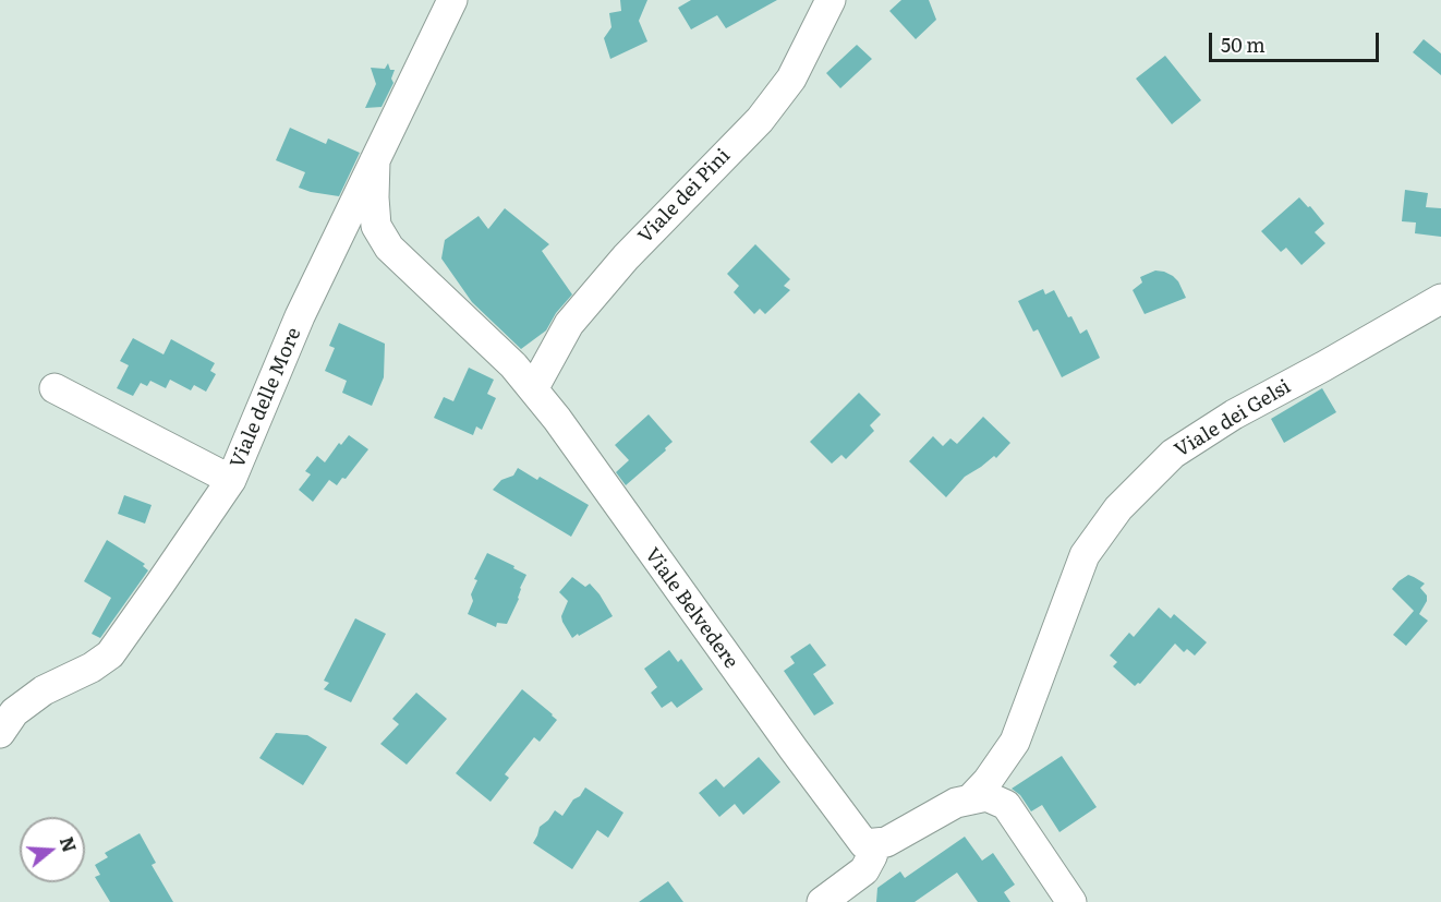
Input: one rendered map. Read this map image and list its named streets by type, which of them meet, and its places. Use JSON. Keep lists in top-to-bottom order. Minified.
{"streets":{"street":["Viale dei Pini","Viale delle More","Viale dei Gelsi","Viale Belvedere"]},"crossings":[["Viale dei Pini","Viale Belvedere"],["Viale delle More","Viale Belvedere"]],"scale_bar":"50 m","north":"right"}
